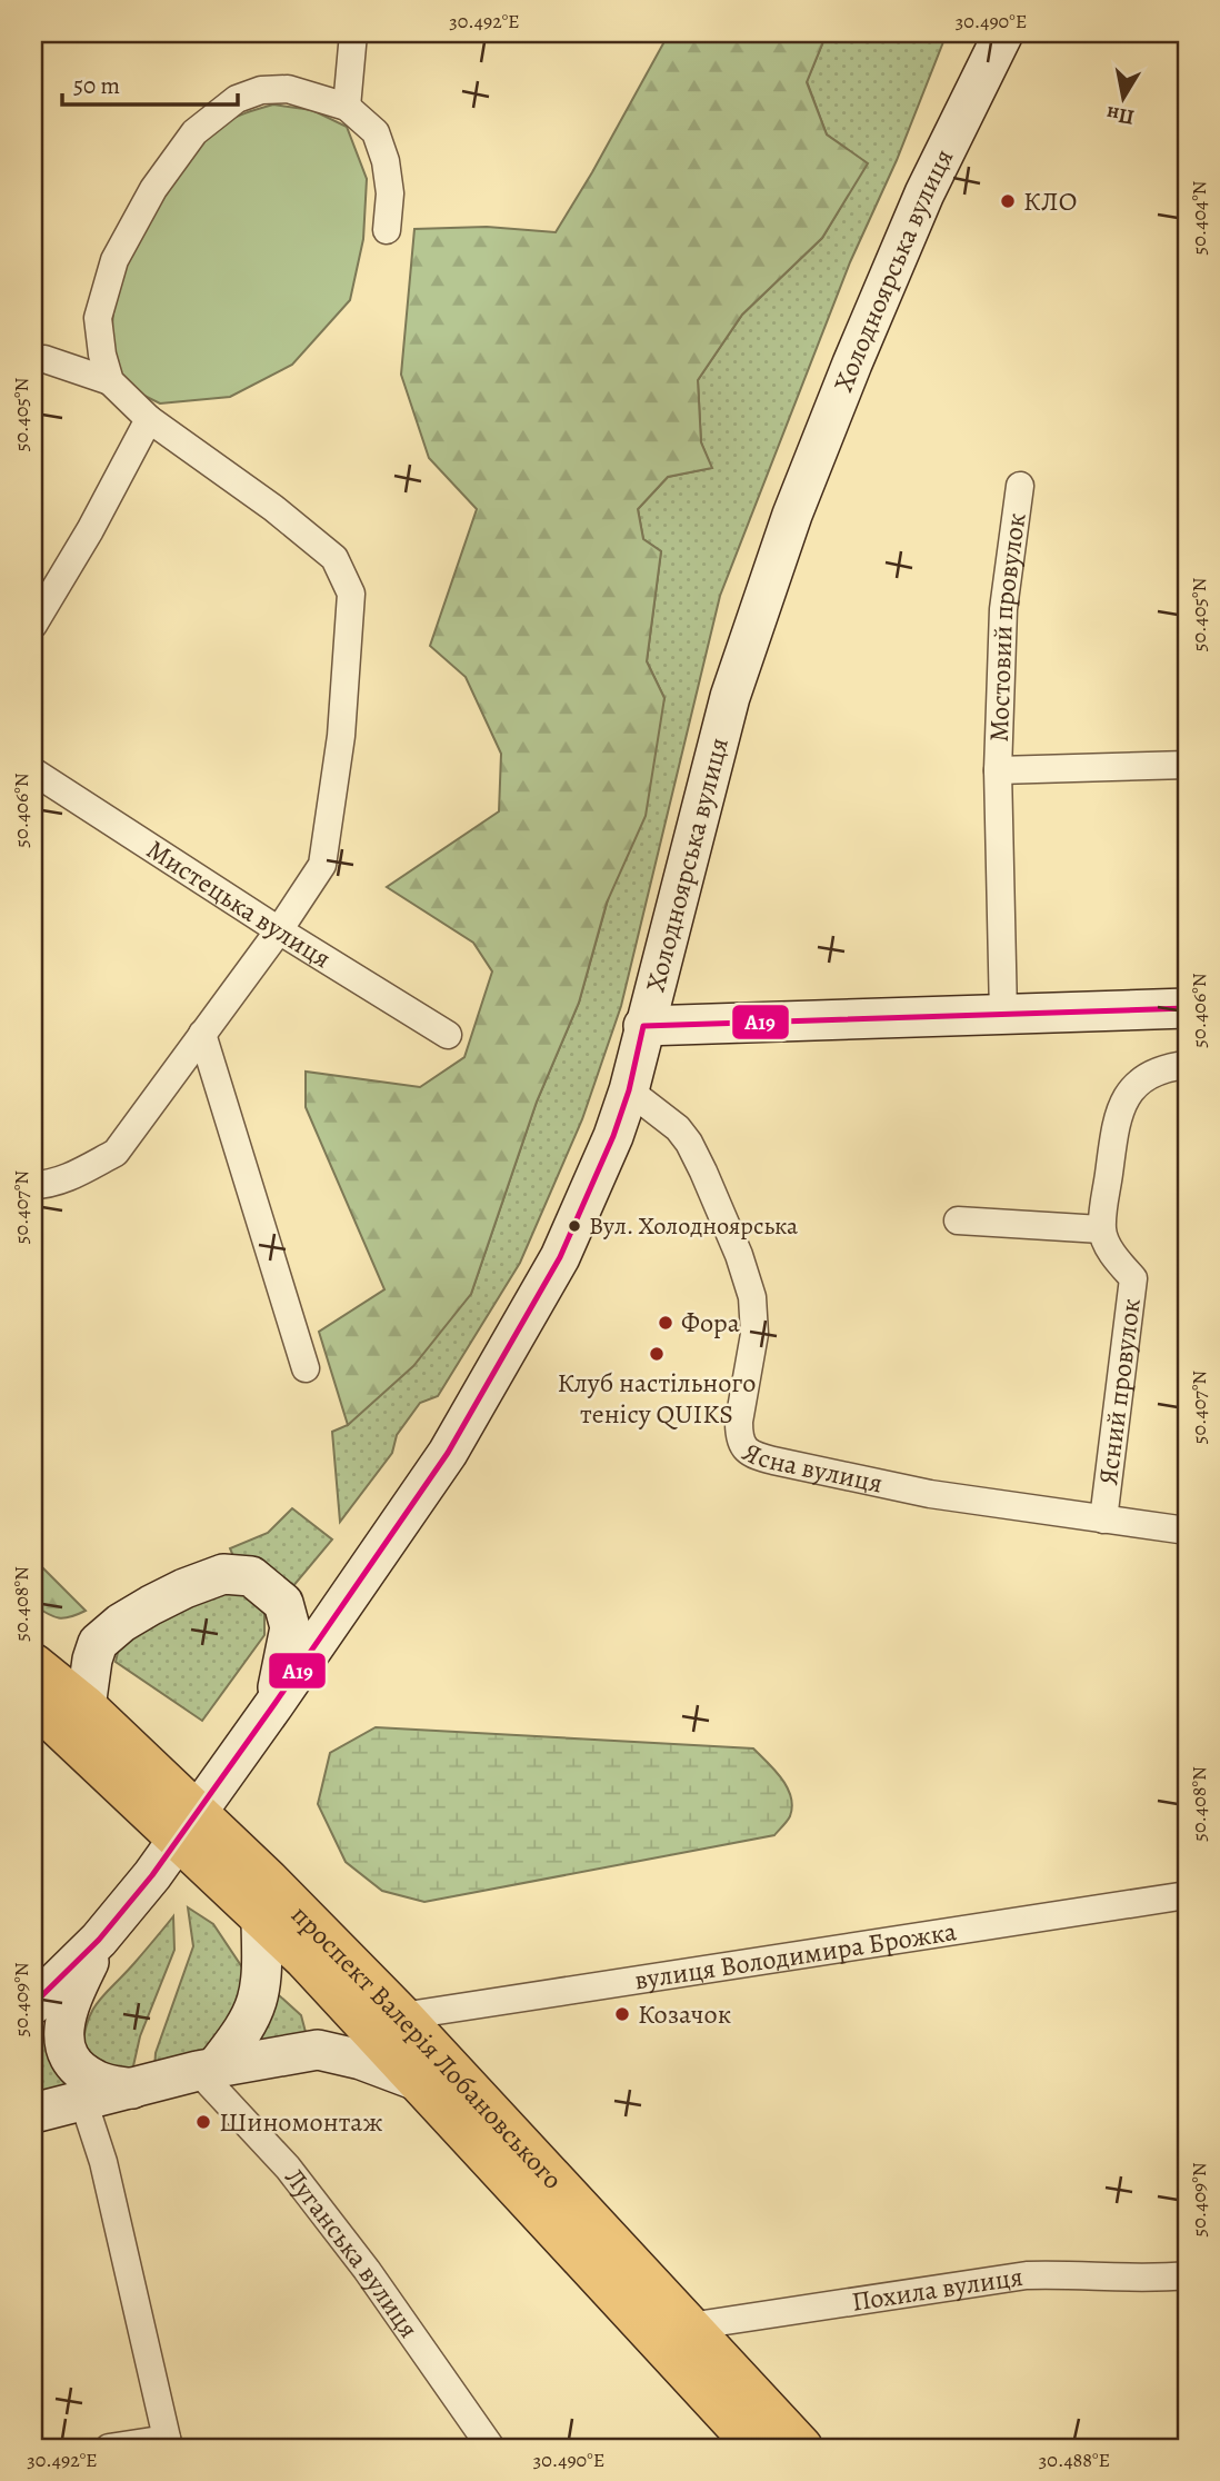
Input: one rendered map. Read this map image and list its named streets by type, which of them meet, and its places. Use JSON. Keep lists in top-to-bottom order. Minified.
{"streets":{"main road":["Холодноярська вулиця","проспект Валерія Лобановського"],"street":["Мостовий провулок","Мистецька вулиця","Ясний провулок","Ясна вулиця","вулиця Володимира Брожка","Луганська вулиця","Похила вулиця"]},"crossings":[["Холодноярська вулиця","Ясна вулиця"],["Холодноярська вулиця","проспект Валерія Лобановського"],["Ясний провулок","Ясна вулиця"],["вулиця Володимира Брожка","проспект Валерія Лобановського"],["проспект Валерія Лобановського","Похила вулиця"]],"places":["КЛО","Вул. Холодноярська","Фора","Клуб настільного тенісу QUIKS","Козачок","Шиномонтаж"],"lines":["transit line А19"],"scale_bar":"50 m","north":"bottom","coordinates":["30.492°E","30.490°E","50.404°N","50.405°N","50.406°N","50.407°N","50.408°N","50.409°N","30.488°E"]}
